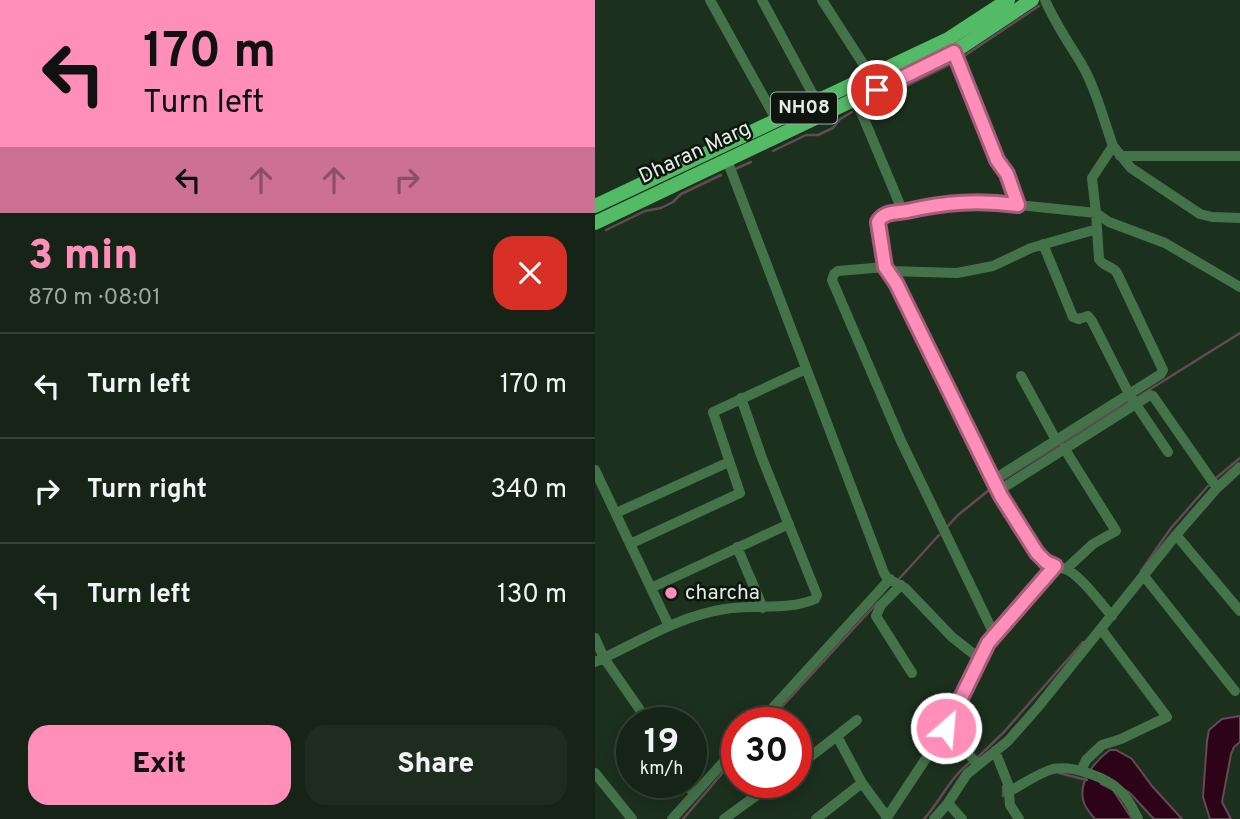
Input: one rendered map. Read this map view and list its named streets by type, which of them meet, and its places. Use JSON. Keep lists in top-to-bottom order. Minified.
{"streets":{"main road":["NH08","Dharan Marg"]},"places":["charcha"],"page":{"turn":["170 m","Turn left"],"heading":["3 min","870 m · 08:01"],"list":[{"name":"Turn left","value":"170 m"},{"name":"Turn right","value":"340 m"},{"name":"Turn left","value":"130 m"}],"speed":"19 km/h","limit":"30","buttons":["Exit","Share"]}}
